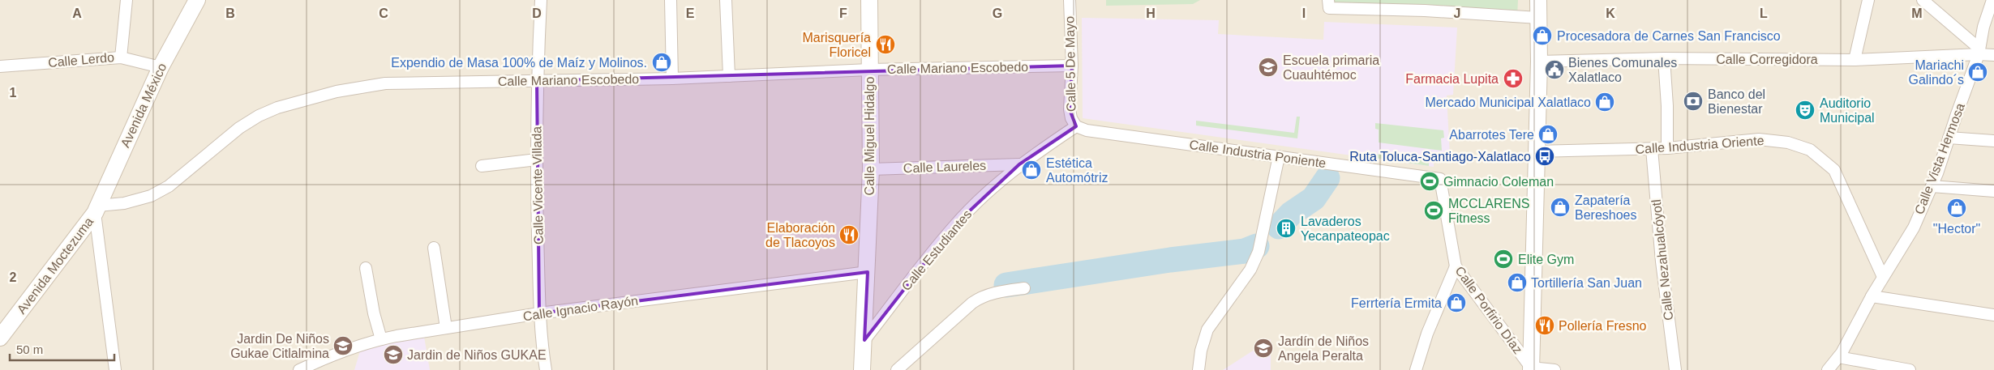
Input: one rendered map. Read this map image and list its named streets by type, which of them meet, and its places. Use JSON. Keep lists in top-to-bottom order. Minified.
{"streets":{"main road":["Avenida México","Calle Miguel Hidalgo","Avenida Moctezuma"],"street":["Calle Corregidora","Calle Lerdo","Calle 5 De Mayo","Calle Mariano Escobedo","Calle Industria Oriente","Calle Industria Poniente","Calle Vista Hermosa","Calle Laureles","Calle Vicente Villada","Calle Estudiantes","Calle Nezahualcóyotl","Calle Ignacio Rayón","Calle Porfirio Díaz"]},"crossings":[["Calle Corregidora","Calle Vista Hermosa"],["Calle Lerdo","Avenida México"],["Calle 5 De Mayo","Calle Mariano Escobedo"],["Calle 5 De Mayo","Calle Industria Poniente"],["Calle 5 De Mayo","Calle Estudiantes"],["Calle Mariano Escobedo","Avenida México"],["Calle Mariano Escobedo","Calle Miguel Hidalgo"],["Calle Mariano Escobedo","Calle Vicente Villada"],["Calle Mariano Escobedo","Avenida Moctezuma"],["Avenida México","Avenida Moctezuma"],["Calle Miguel Hidalgo","Calle Laureles"],["Calle Miguel Hidalgo","Calle Estudiantes"],["Calle Miguel Hidalgo","Calle Ignacio Rayón"],["Calle Industria Oriente","Calle Vista Hermosa"],["Calle Industria Oriente","Calle Nezahualcóyotl"],["Calle Industria Poniente","Calle Estudiantes"],["Calle Industria Poniente","Calle Porfirio Díaz"],["Calle Laureles","Calle Estudiantes"],["Calle Vicente Villada","Calle Ignacio Rayón"]],"places":{"shop":["Procesadora de Carnes San Francisco","Expendio de Masa 100% de Maíz y Molinos.","Mariachi Galindo´s","Mercado Municipal Xalatlaco","Abarrotes Tere","Estética Automótriz","Zapatería Bereshoes","\"Hector\"","Tortillería San Juan","Ferrtería Ermita"],"restaurant":["Marisquería Floricel","Elaboración de Tlacoyos","Pollería Fresno"],"school or university":["Escuela primaria Cuauhtémoc","Jardin De Niños Gukae Citlalmina","Jardín de Niños Angela Peralta","Jardin de Niños GUKAE"],"public building":["Bienes Comunales Xalatlaco"],"pharmacy":["Farmacia Lupita"],"bank":["Banco del Bienestar"],"theatre":["Auditorio Municipal"],"bus stop":["Ruta Toluca-Santiago-Xalatlaco"],"sports":["Gimnacio Coleman","MCCLARENS Fitness","Elite Gym"],"building":["Lavaderos Yecanpateopac"]},"scale_bar":"50 m","grid":{"columns":["A","B","C","D","E","F","G","H","I","J","K","L","M"],"rows":["1","2"]}}
